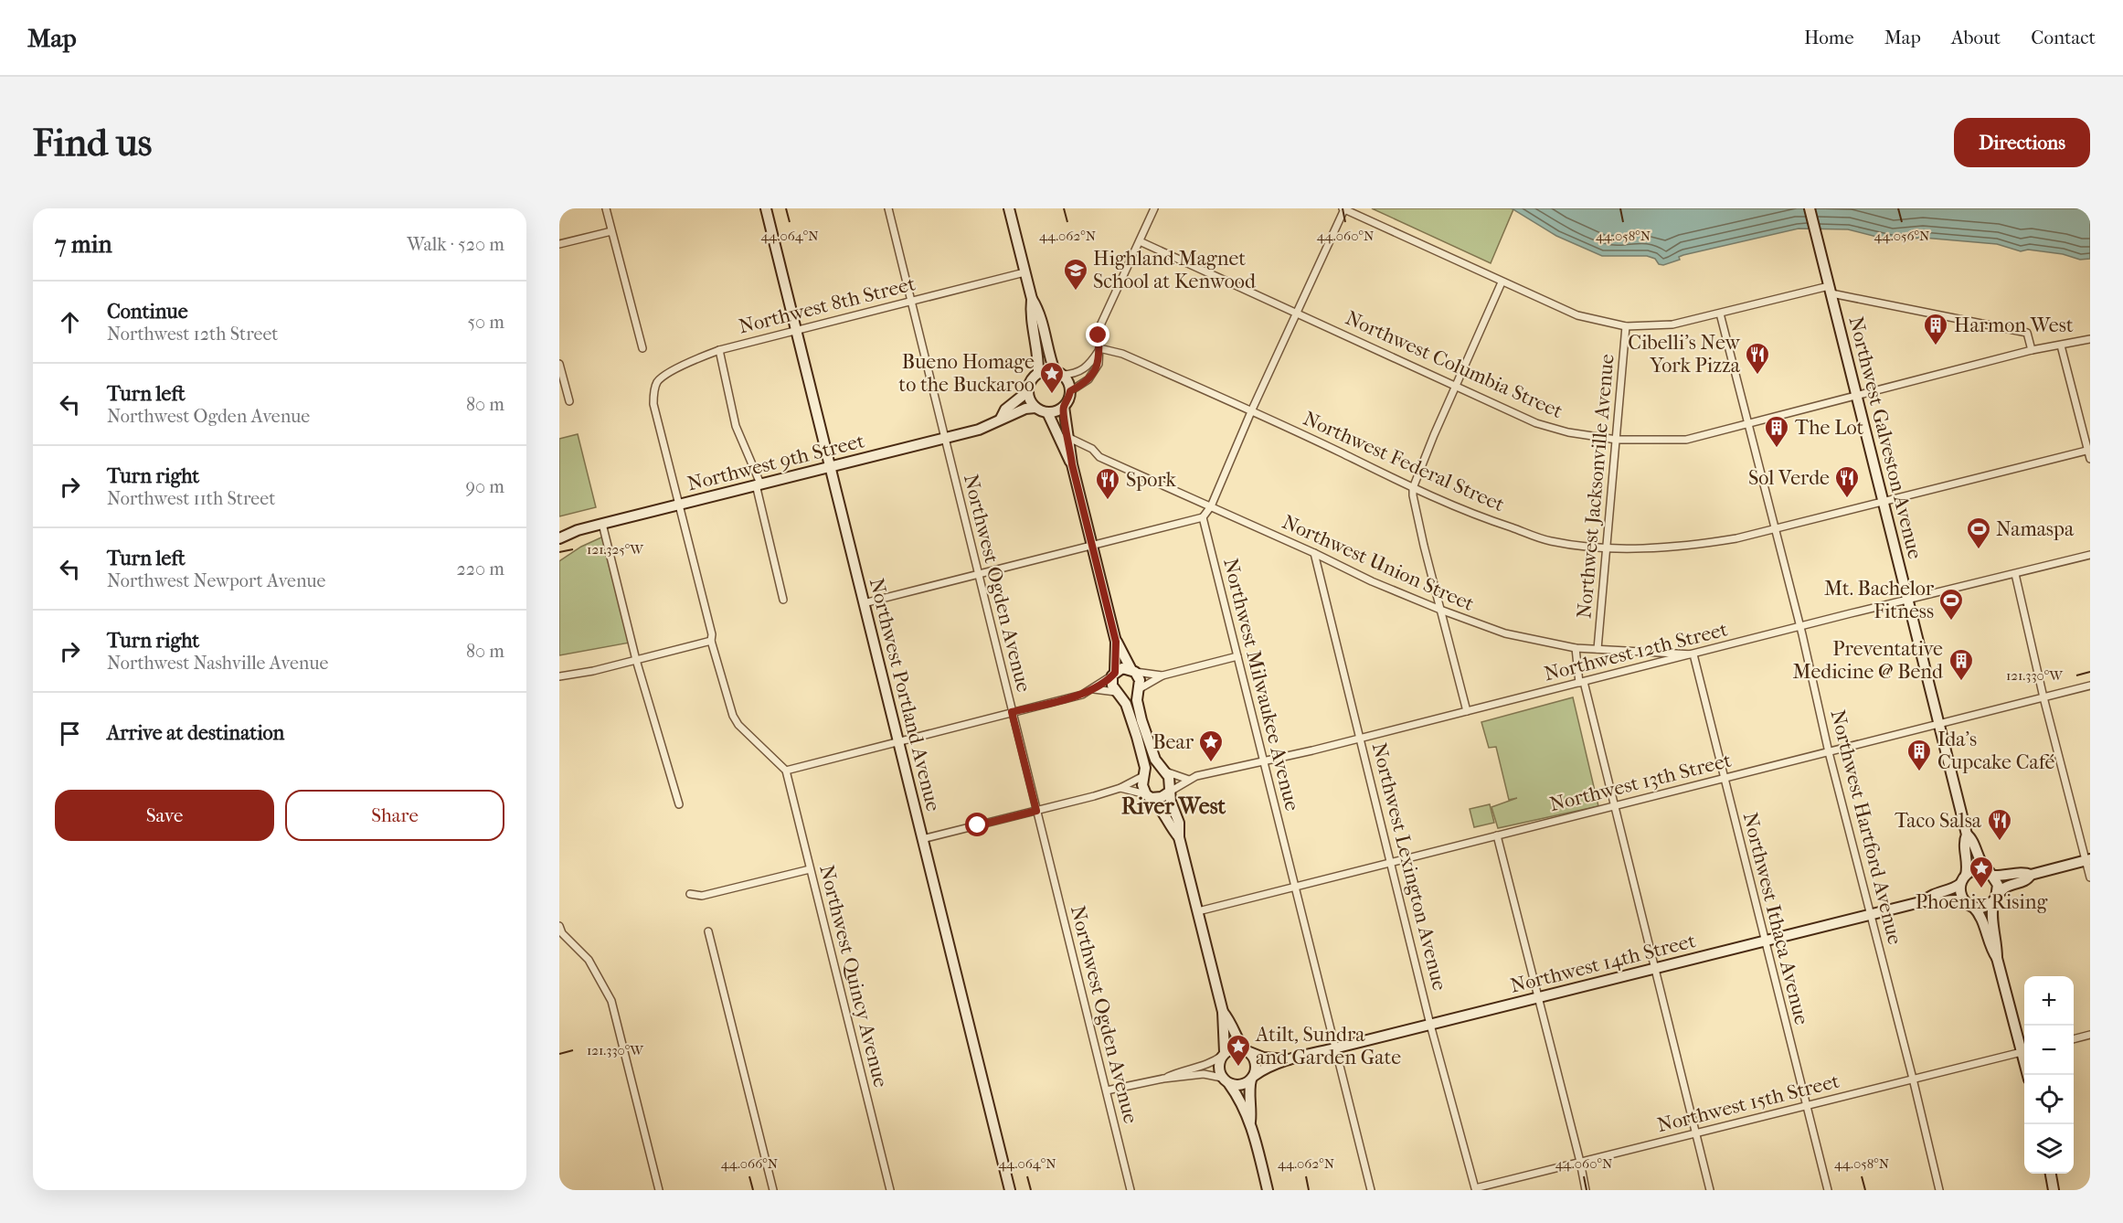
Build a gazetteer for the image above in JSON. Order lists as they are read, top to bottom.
{
  "streets": {
    "street": [
      "Northwest 8th Street",
      "Northwest Columbia Street",
      "Northwest Galveston Avenue",
      "Northwest Federal Street",
      "Northwest 9th Street",
      "Northwest Jacksonville Avenue",
      "Northwest Union Street",
      "Northwest Ogden Avenue",
      "Northwest 12th Street",
      "Northwest Milwaukee Avenue",
      "Northwest Portland Avenue",
      "Northwest 13th Street",
      "Northwest Hartford Avenue",
      "Northwest Lexington Avenue",
      "Northwest Ithaca Avenue",
      "Northwest 14th Street",
      "Northwest Quincy Avenue",
      "Northwest 15th Street"
    ]
  },
  "crossings": [
    ["Northwest 8th Street", "Northwest 9th Street"],
    ["Northwest 8th Street", "Northwest Ogden Avenue"],
    ["Northwest 8th Street", "Northwest Portland Avenue"],
    ["Northwest Columbia Street", "Northwest Galveston Avenue"],
    ["Northwest Columbia Street", "Northwest Jacksonville Avenue"],
    ["Northwest Columbia Street", "Northwest Hartford Avenue"],
    ["Northwest Galveston Avenue", "Northwest Federal Street"],
    ["Northwest Galveston Avenue", "Northwest 12th Street"],
    ["Northwest Galveston Avenue", "Northwest 13th Street"],
    ["Northwest Galveston Avenue", "Northwest 14th Street"],
    ["Northwest Federal Street", "Northwest Jacksonville Avenue"],
    ["Northwest Federal Street", "Northwest Hartford Avenue"],
    ["Northwest 9th Street", "Northwest Ogden Avenue"],
    ["Northwest 9th Street", "Northwest Portland Avenue"],
    ["Northwest Jacksonville Avenue", "Northwest Union Street"],
    ["Northwest Jacksonville Avenue", "Northwest 12th Street"],
    ["Northwest Jacksonville Avenue", "Northwest 13th Street"],
    ["Northwest Jacksonville Avenue", "Northwest 14th Street"],
    ["Northwest Jacksonville Avenue", "Northwest 15th Street"],
    ["Northwest Union Street", "Northwest 12th Street"],
    ["Northwest Union Street", "Northwest Lexington Avenue"],
    ["Northwest Union Street", "Northwest Ithaca Avenue"],
    ["Northwest 12th Street", "Northwest Milwaukee Avenue"],
    ["Northwest 12th Street", "Northwest Hartford Avenue"],
    ["Northwest 12th Street", "Northwest Lexington Avenue"],
    ["Northwest 12th Street", "Northwest Ithaca Avenue"],
    ["Northwest Milwaukee Avenue", "Northwest 13th Street"],
    ["Northwest Milwaukee Avenue", "Northwest 14th Street"],
    ["Northwest 13th Street", "Northwest Hartford Avenue"],
    ["Northwest 13th Street", "Northwest Lexington Avenue"],
    ["Northwest 13th Street", "Northwest Ithaca Avenue"],
    ["Northwest Hartford Avenue", "Northwest 14th Street"],
    ["Northwest Hartford Avenue", "Northwest 15th Street"],
    ["Northwest Lexington Avenue", "Northwest 14th Street"],
    ["Northwest Lexington Avenue", "Northwest 15th Street"],
    ["Northwest Ithaca Avenue", "Northwest 14th Street"],
    ["Northwest Ithaca Avenue", "Northwest 15th Street"]
  ],
  "districts": ["River West"],
  "places": {
    "school or university": ["Highland Magnet School at Kenwood"],
    "building": [
      "Harmon West",
      "The Lot",
      "Preventative Medicine @ Bend",
      "Ida's Cupcake Café"
    ],
    "restaurant": [
      "Cibelli's New York Pizza",
      "Sol Verde",
      "Spork",
      "Taco Salsa"
    ],
    "place": [
      "Bueno Homage to the Buckaroo",
      "Bear",
      "Phoenix Rising",
      "Atilt, Sundra and Garden Gate"
    ],
    "sports": ["Namaspa", "Mt. Bachelor Fitness"]
  },
  "page": {
    "header": "Map",
    "nav": [
      "Home",
      "Map",
      "About",
      "Contact"
    ],
    "buttons": [
      "Directions",
      ["Save", "Share"]
    ],
    "title": "Find us",
    "heading": ["7 min", "Walk · 520 m"],
    "list": [
      ["Continue", "Northwest 12th Street", "50 m"],
      ["Turn left", "Northwest Ogden Avenue", "80 m"],
      ["Turn right", "Northwest 11th Street", "90 m"],
      ["Turn left", "Northwest Newport Avenue", "220 m"],
      ["Turn right", "Northwest Nashville Avenue", "80 m"],
      "Arrive at destination"
    ],
    "map_buttons": ["+", "−"]
  },
  "coordinates": [
    "44.064°N",
    "44.062°N",
    "44.060°N",
    "44.058°N",
    "44.056°N",
    "121.325°W",
    "121.330°W",
    "44.066°N"
  ]
}
